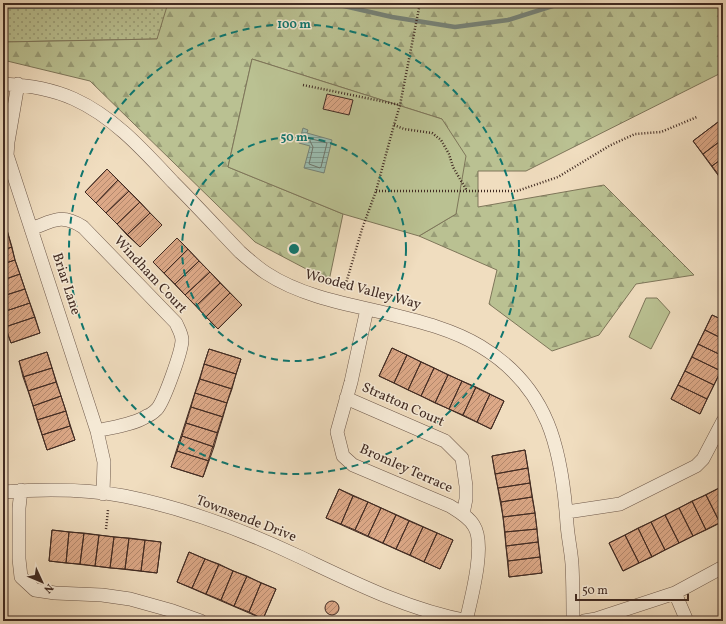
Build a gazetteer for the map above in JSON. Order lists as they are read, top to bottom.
{
  "streets": {
    "street": [
      "Windham Court",
      "Briar Lane",
      "Wooded Valley Way",
      "Stratton Court",
      "Bromley Terrace",
      "Townsende Drive"
    ]
  },
  "crossings": [
    ["Windham Court", "Briar Lane"],
    ["Briar Lane", "Wooded Valley Way"],
    ["Briar Lane", "Townsende Drive"],
    ["Wooded Valley Way", "Bromley Terrace"],
    ["Stratton Court", "Bromley Terrace"]
  ],
  "scale_bar": "50 m",
  "north": "bottom right",
  "rings": ["100 m", "50 m"]
}
